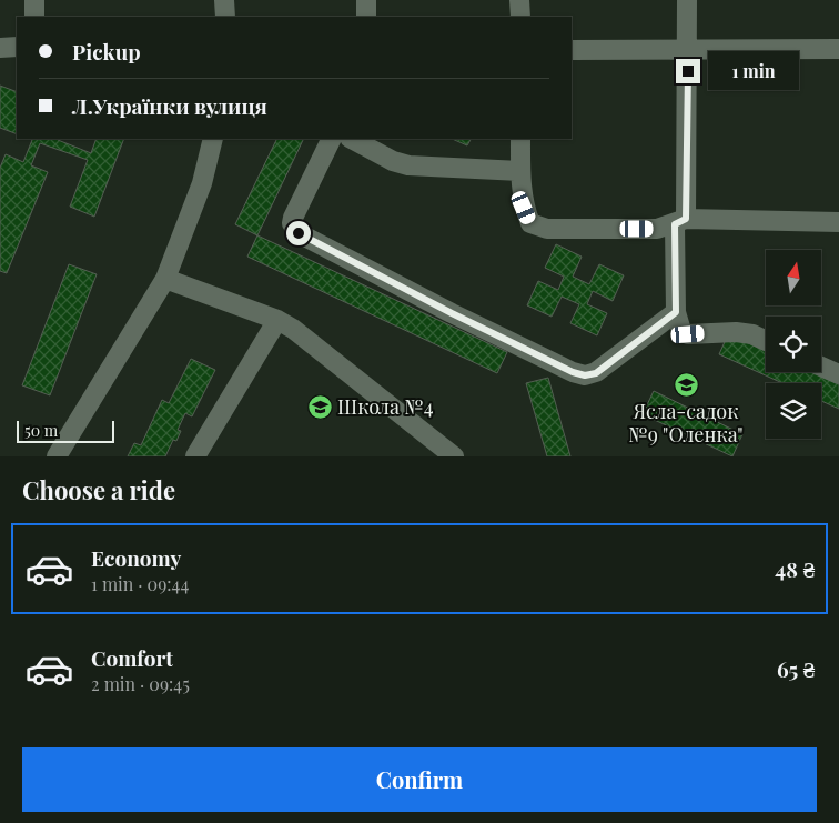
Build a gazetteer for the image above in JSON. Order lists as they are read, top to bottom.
{
  "places": {
    "school or university": ["Ясла-садок №9 \"Оленка\"", "Школа №4"]
  },
  "scale_bar": "50 m",
  "north": "top",
  "page": {
    "banner": ["Pickup", "Л.Українки вулиця"],
    "bubble": "1 min",
    "scale": "50 m",
    "heading": "Choose a ride",
    "list": [
      {
        "name": "Economy",
        "note": "1 min · 09:44",
        "value": "48 ₴"
      },
      {
        "name": "Comfort",
        "note": "2 min · 09:45",
        "value": "65 ₴"
      }
    ],
    "buttons": "Confirm"
  }
}
